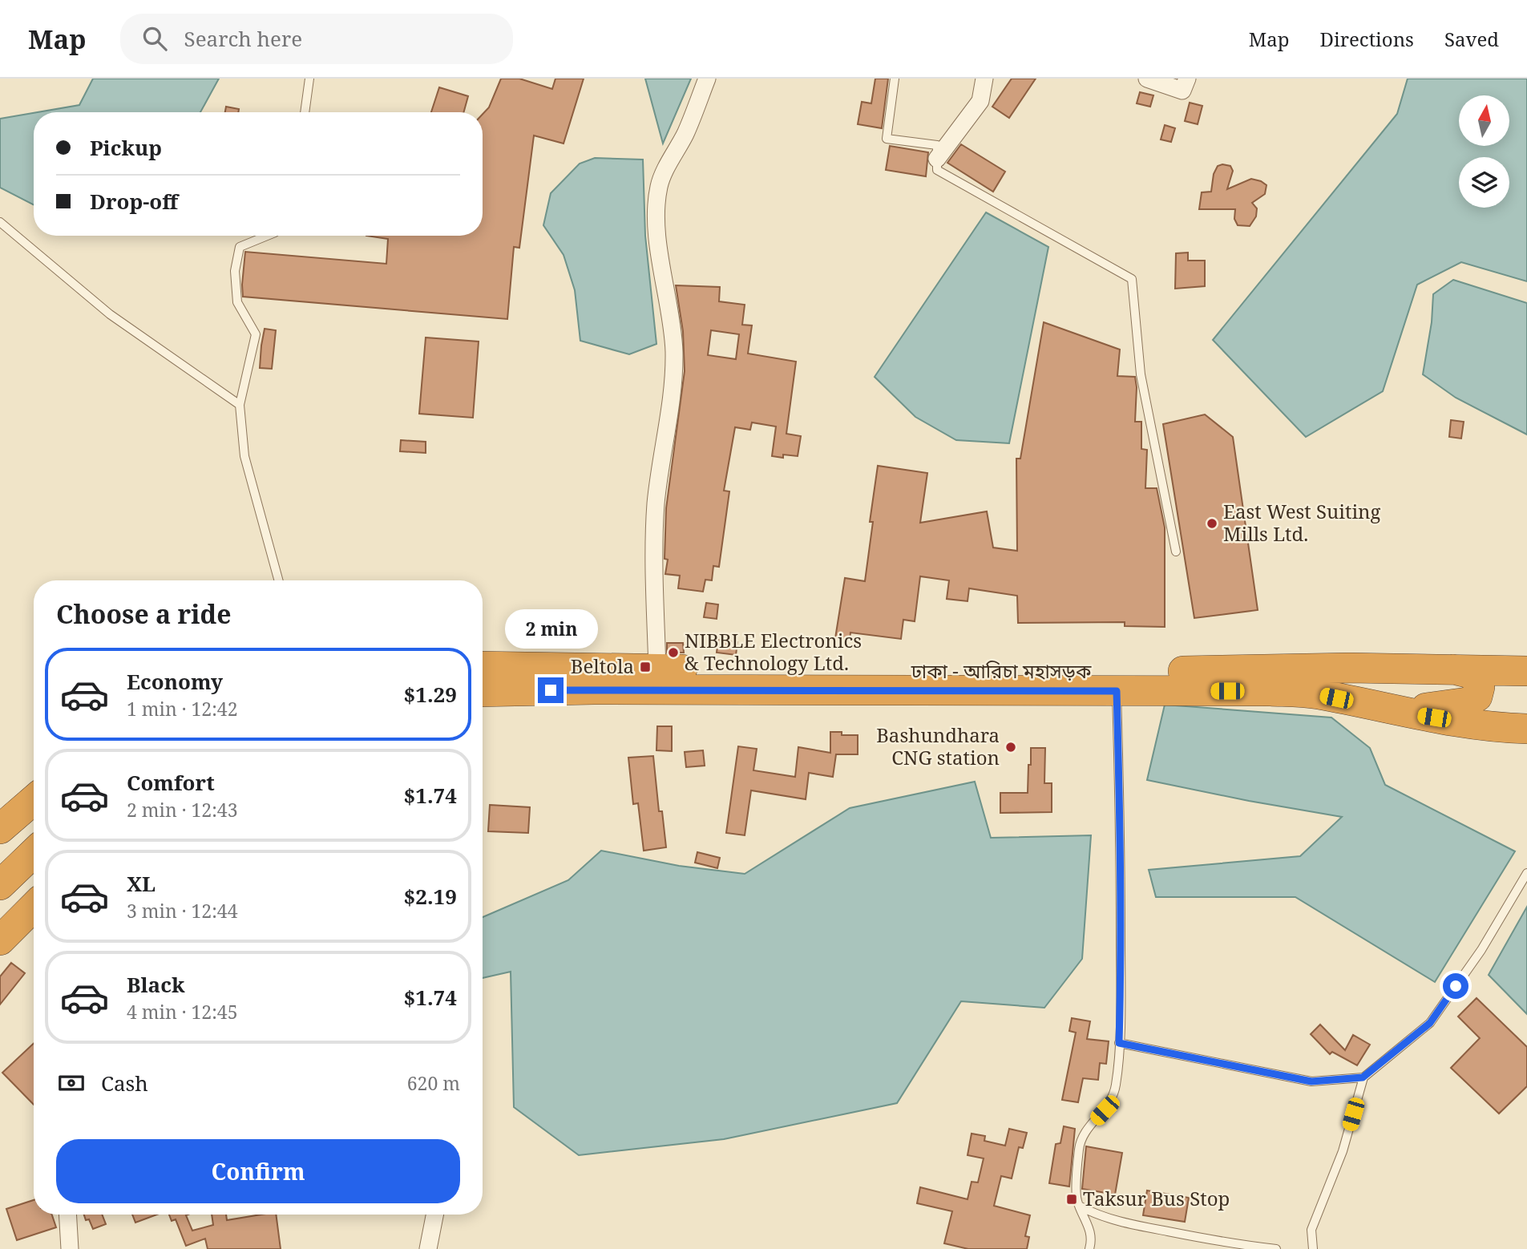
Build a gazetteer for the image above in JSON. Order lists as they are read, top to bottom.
{
  "streets": {
    "highway": ["ঢাকা - আরিচা মহাসড়ক"]
  },
  "places": {
    "other": ["East West Suiting Mills Ltd.", "NIBBLE Electronics & Technology Ltd.", "Bashundhara CNG station"],
    "transit": ["Beltola", "Taksur Bus Stop"]
  },
  "north": "top",
  "page": {
    "header": "Map",
    "search": "Search here",
    "nav": ["Map", "Directions", "Saved"],
    "banner": ["Pickup", "Drop-off"],
    "heading": "Choose a ride",
    "bubble": "2 min",
    "list": [
      {
        "name": "Economy",
        "note": "1 min · 12:42",
        "value": "$1.29"
      },
      {
        "name": "Comfort",
        "note": "2 min · 12:43",
        "value": "$1.74"
      },
      {
        "name": "XL",
        "note": "3 min · 12:44",
        "value": "$2.19"
      },
      {
        "name": "Black",
        "note": "4 min · 12:45",
        "value": "$1.74"
      }
    ],
    "pay": ["Cash", "620 m"],
    "buttons": "Confirm"
  }
}
